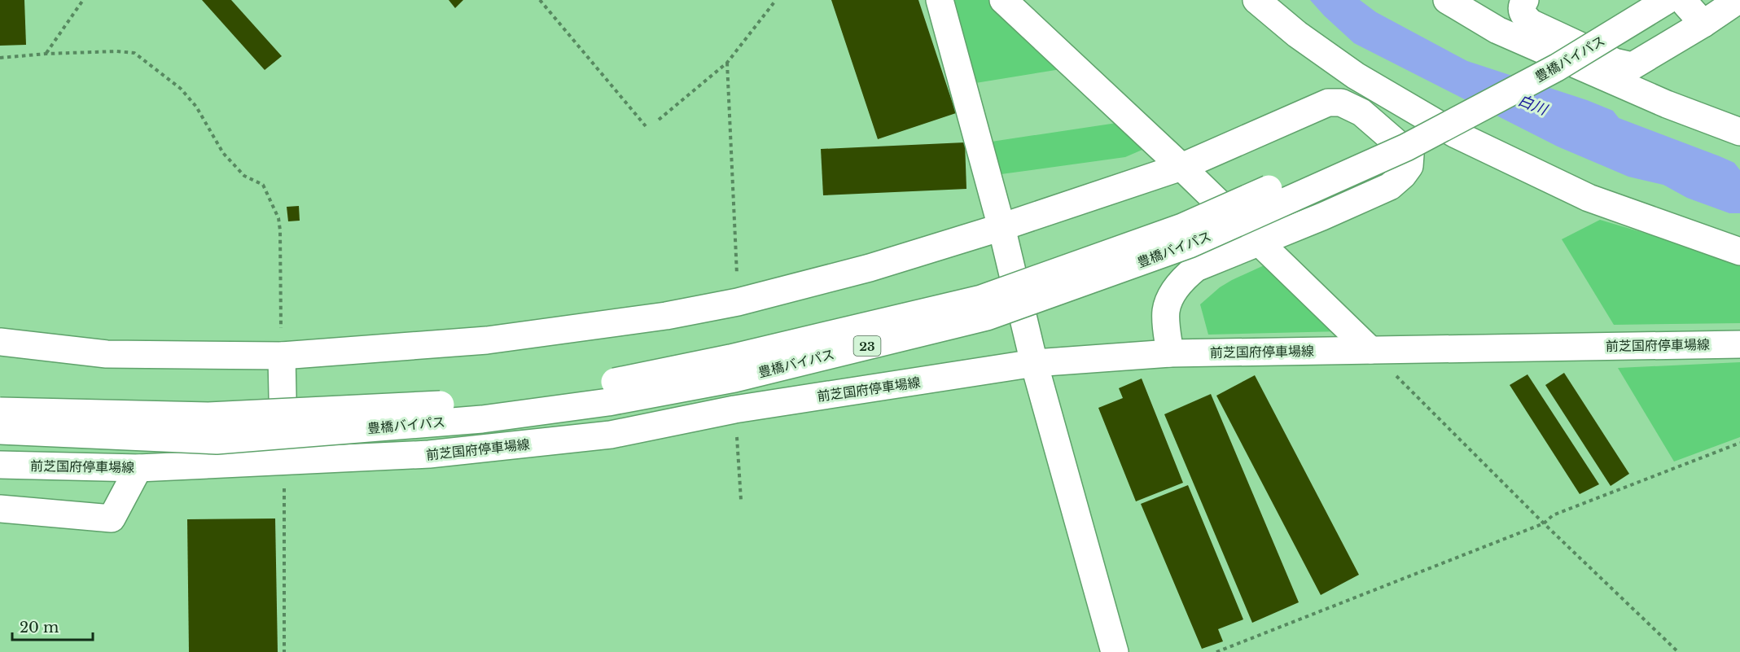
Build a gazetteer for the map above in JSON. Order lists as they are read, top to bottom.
{
  "streets": {
    "main road": ["豊橋バイパス", "前芝国府停車場線", "23"]
  },
  "water": ["白川"],
  "scale_bar": "20 m"
}
